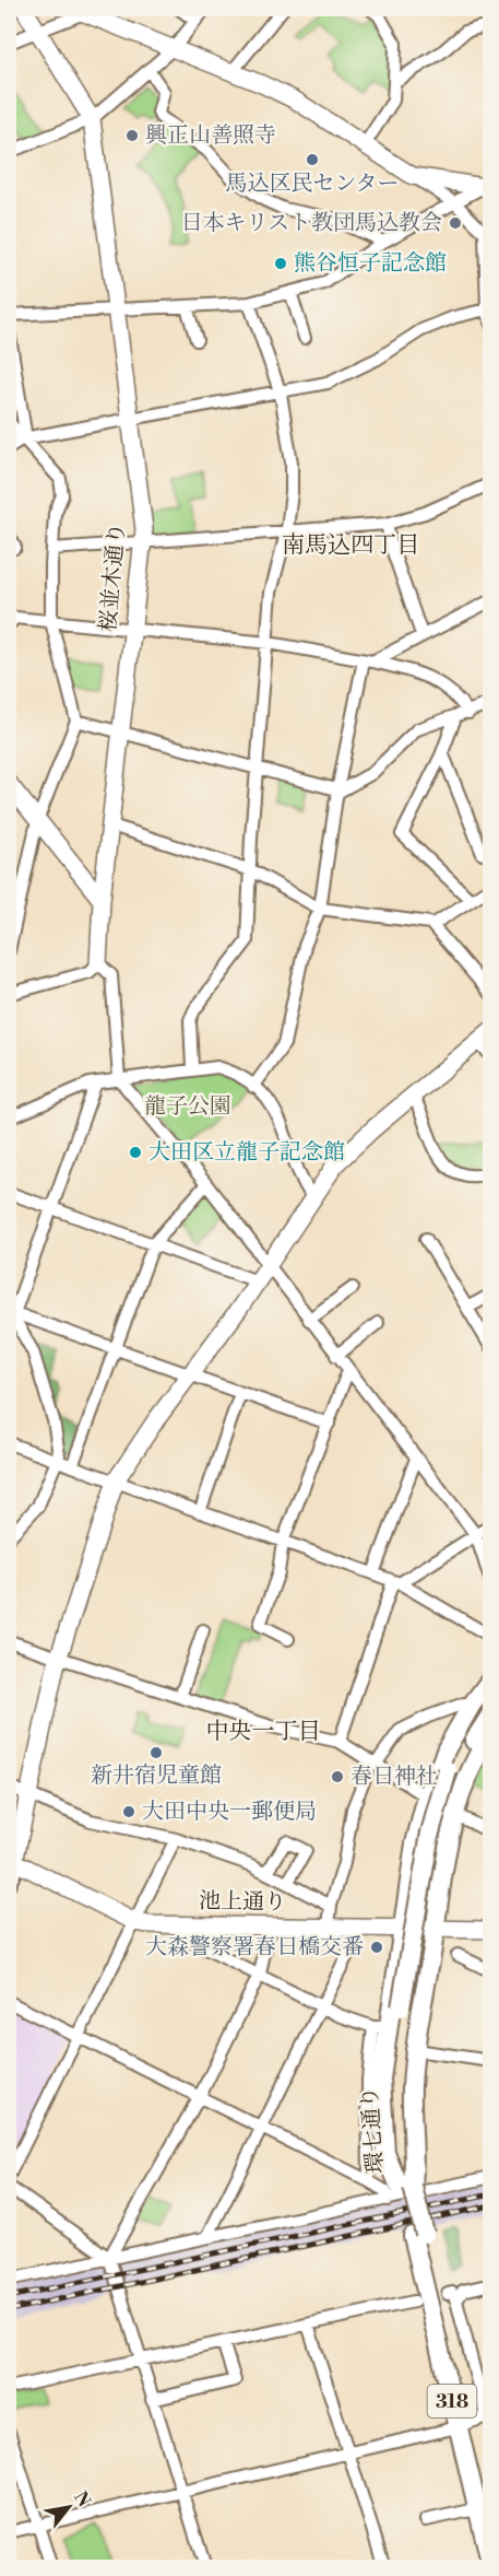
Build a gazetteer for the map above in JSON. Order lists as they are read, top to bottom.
{
  "streets": {
    "main road": ["環七通り", "318"],
    "street": ["桜並木通り", "池上通り"]
  },
  "districts": ["南馬込四丁目", "中央一丁目"],
  "parks": ["龍子公園"],
  "places": [
    "興正山善照寺",
    "馬込区民センター",
    "日本キリスト教団馬込教会",
    "熊谷恒子記念館",
    "大田区立龍子記念館",
    "新井宿児童館",
    "春日神社",
    "大田中央一郵便局",
    "大森警察署春日橋交番"
  ],
  "north": "top right"
}
